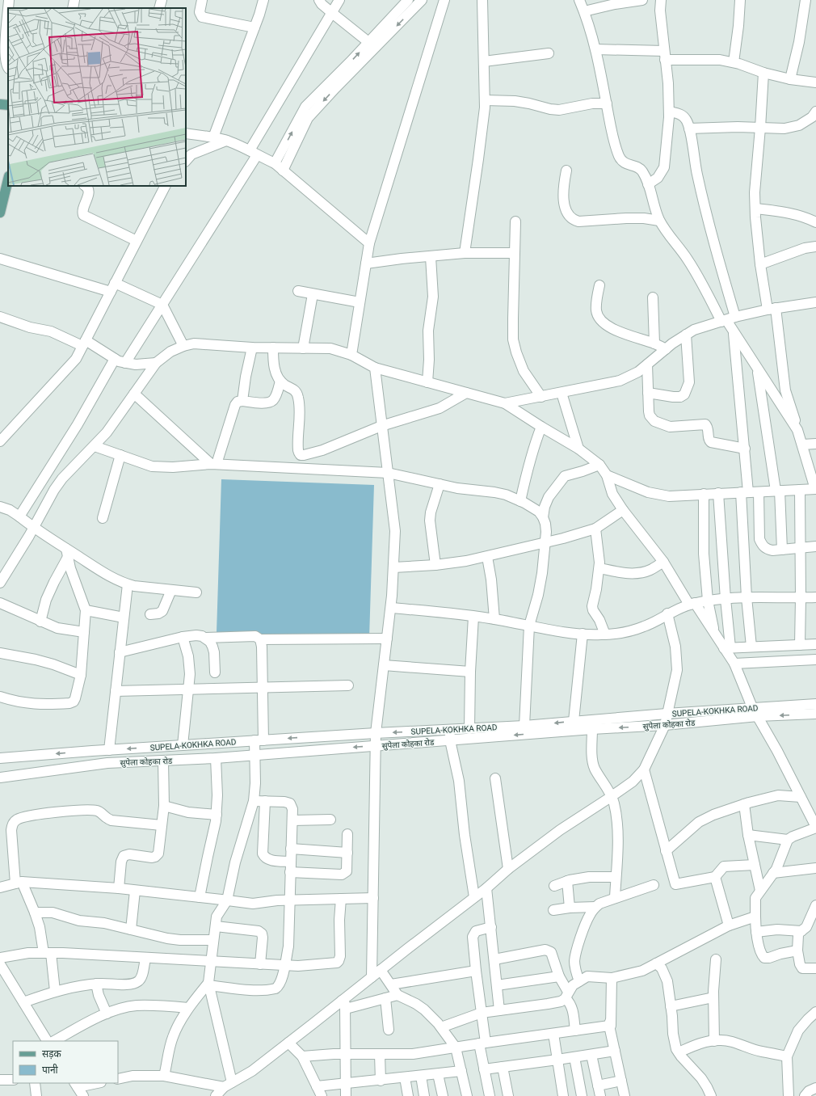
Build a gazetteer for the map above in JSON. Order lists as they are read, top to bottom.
{
  "streets": {
    "street": ["SUPELA-KOKHKA ROAD", "सुपेला कोहका रोड"]
  },
  "legend": ["सड़क", "पानी"]
}
